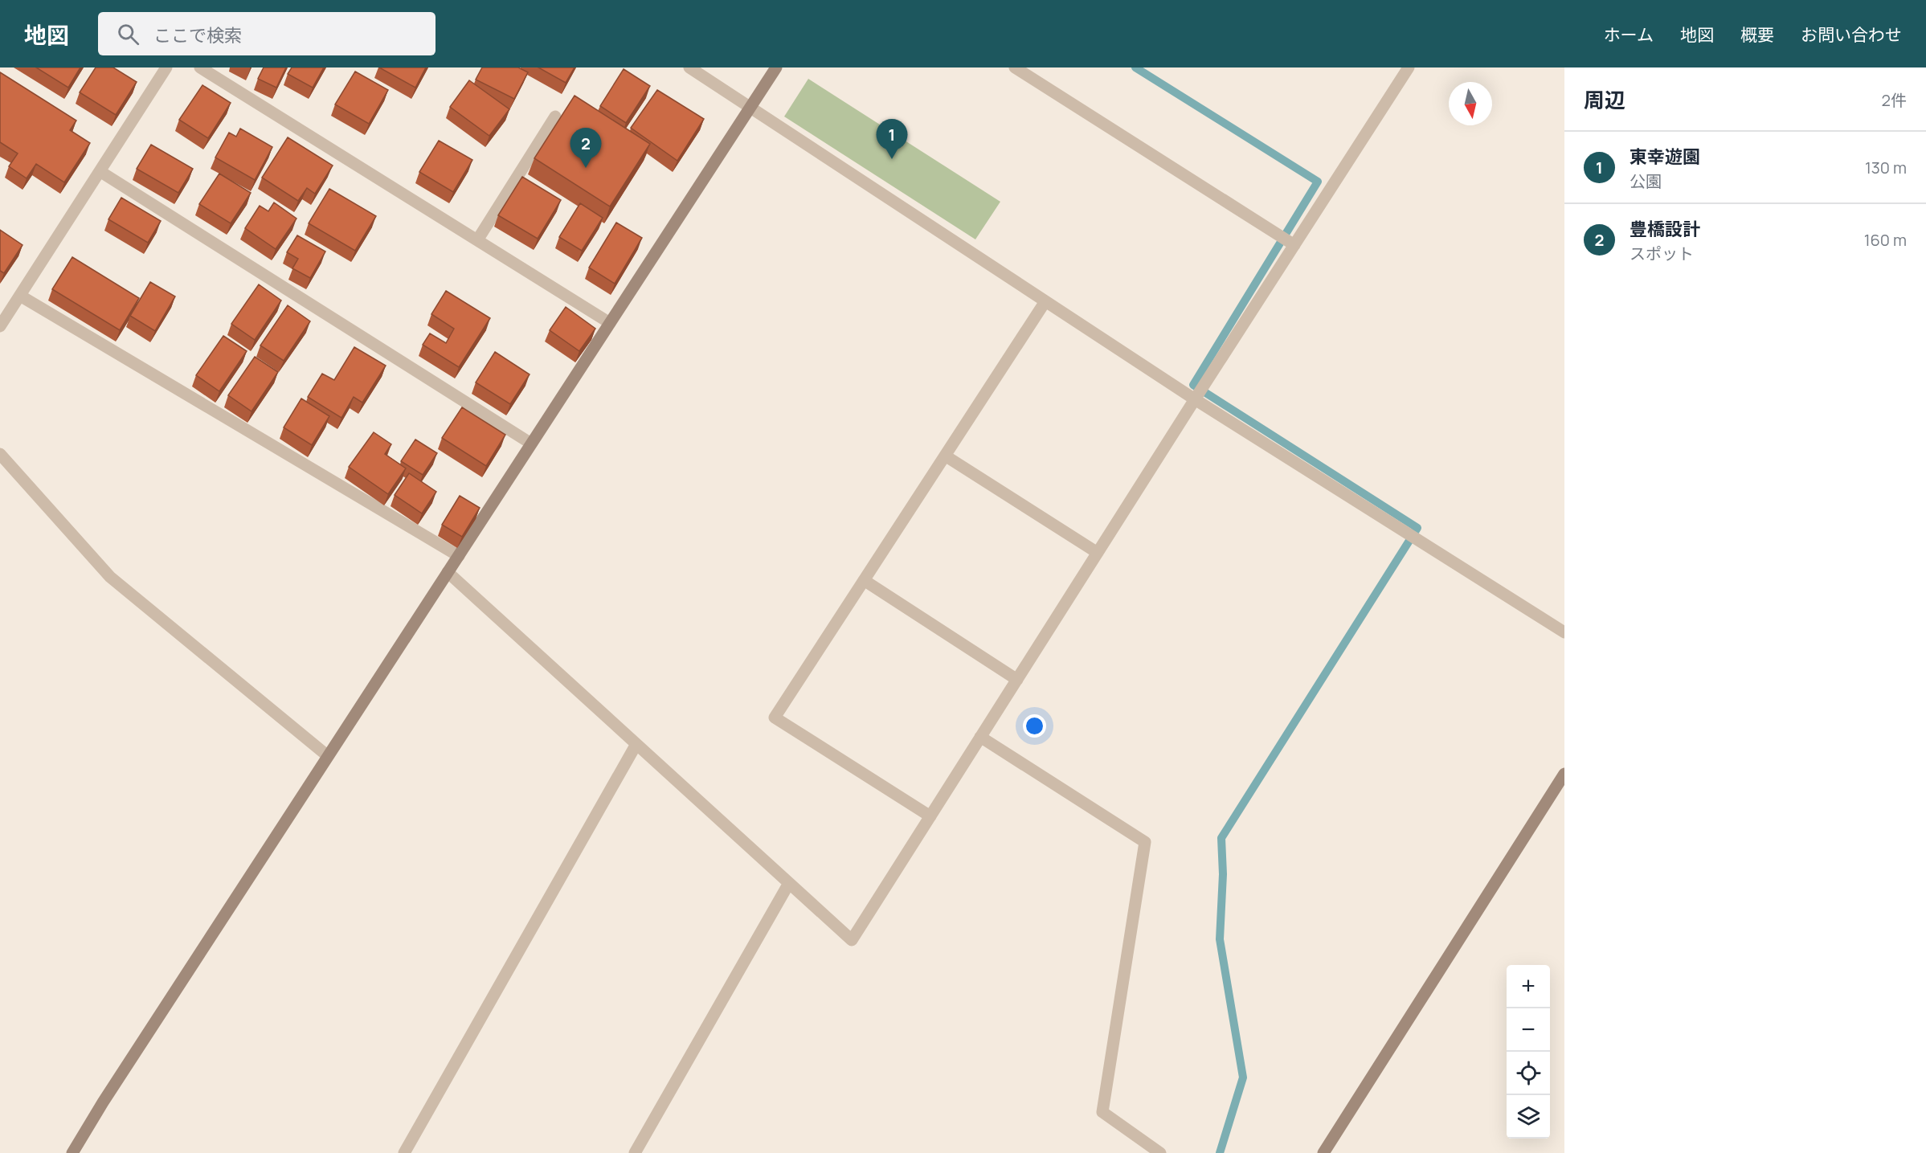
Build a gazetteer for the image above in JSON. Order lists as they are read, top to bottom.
{
  "north": "bottom",
  "page": {
    "header": "地図",
    "search": "ここで検索",
    "nav": [
      "ホーム",
      "地図",
      "概要",
      "お問い合わせ"
    ],
    "heading": ["周辺", "2件"],
    "pins": ["1", "2"],
    "list": [
      {
        "mark": "1",
        "name": "東幸遊園",
        "note": "公園",
        "value": "130 m"
      },
      {
        "mark": "2",
        "name": "豊橋設計",
        "note": "スポット",
        "value": "160 m"
      }
    ],
    "map_buttons": ["+", "−"]
  }
}
